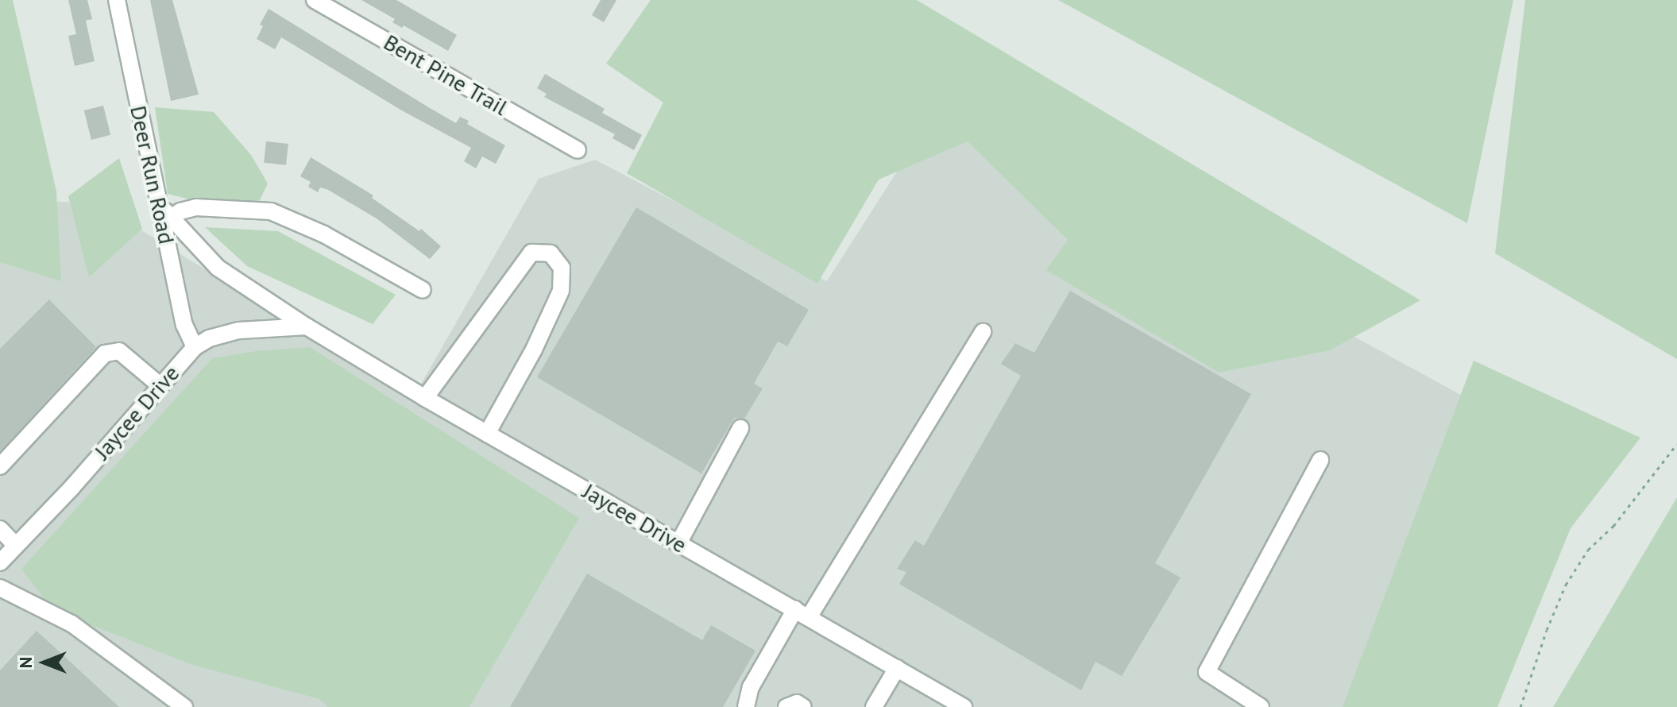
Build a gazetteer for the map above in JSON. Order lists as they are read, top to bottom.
{
  "streets": {
    "street": ["Bent Pine Trail", "Deer Run Road", "Jaycee Drive"]
  },
  "crossings": [
    ["Deer Run Road", "Jaycee Drive"]
  ],
  "north": "left"
}
